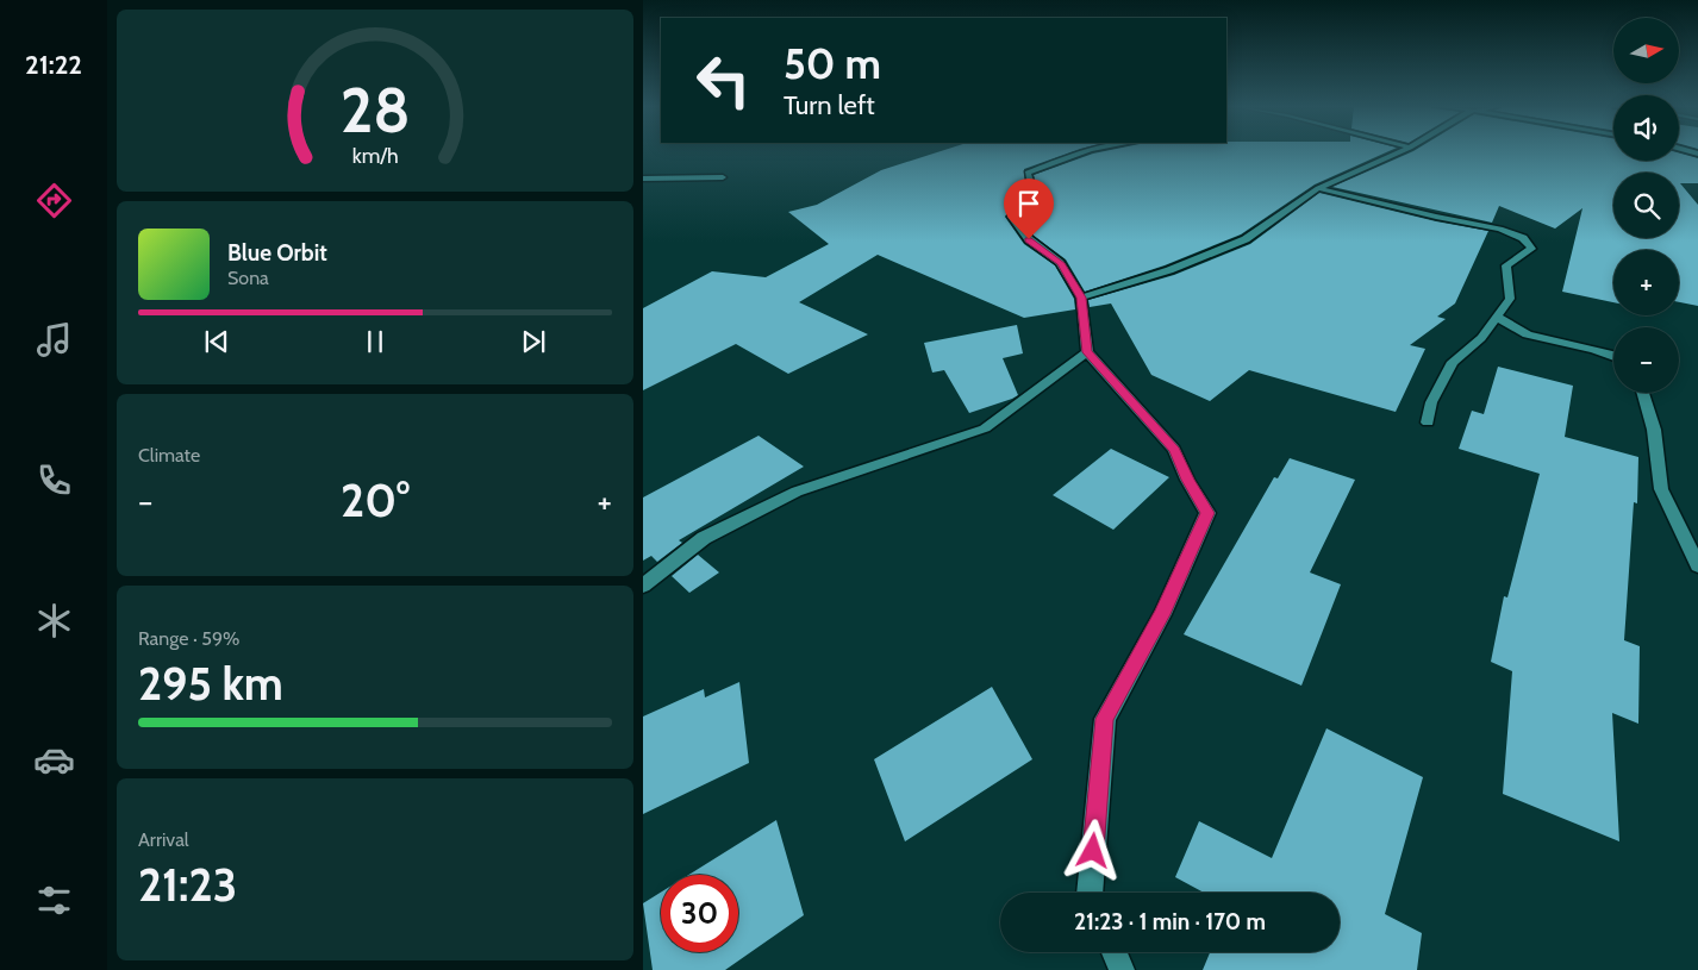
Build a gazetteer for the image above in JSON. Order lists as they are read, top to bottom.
{
  "north": "right",
  "page": {
    "tabs": "21:22",
    "map_buttons": ["+", "−"],
    "turn": ["50 m", "Turn left"],
    "song": ["Blue Orbit", "Sona"],
    "tile": [
      "Climate",
      ["Range · 59%", "295 km"],
      ["Arrival", "21:23"]
    ],
    "heat": ["−", "20°", "+"],
    "limit": "30",
    "trip": "21:23 · 1 min · 170 m",
    "gauge": ["28", "km/h"]
  }
}
